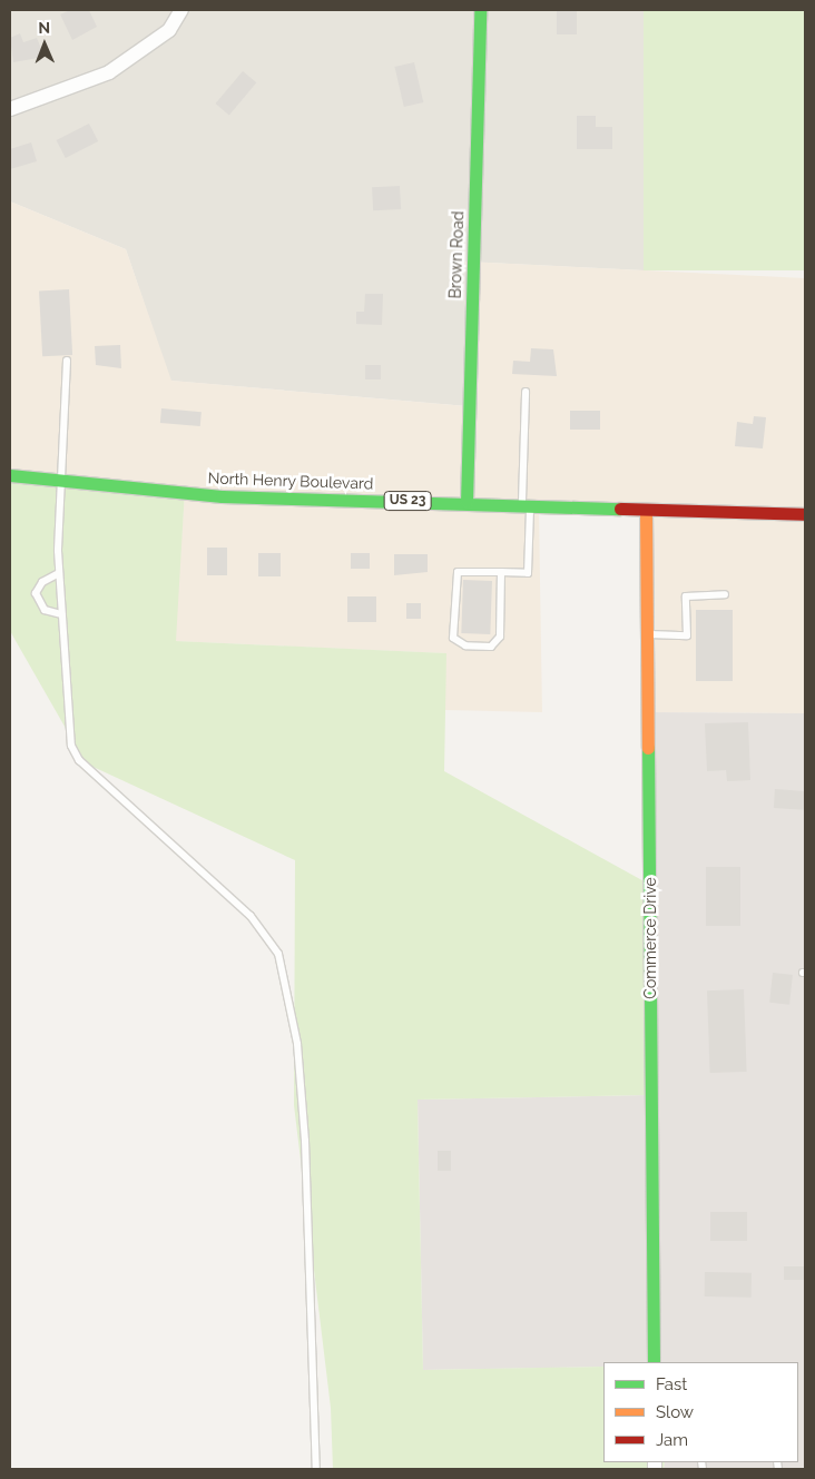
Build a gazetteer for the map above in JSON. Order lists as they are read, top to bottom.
{
  "streets": {
    "main road": [
      "Brown Road",
      "North Henry Boulevard",
      "US 23",
      "Commerce Drive"
    ]
  },
  "crossings": [
    ["Brown Road", "North Henry Boulevard"],
    ["North Henry Boulevard", "Commerce Drive"]
  ],
  "legend": ["Fast", "Slow", "Jam"],
  "north": "top"
}
